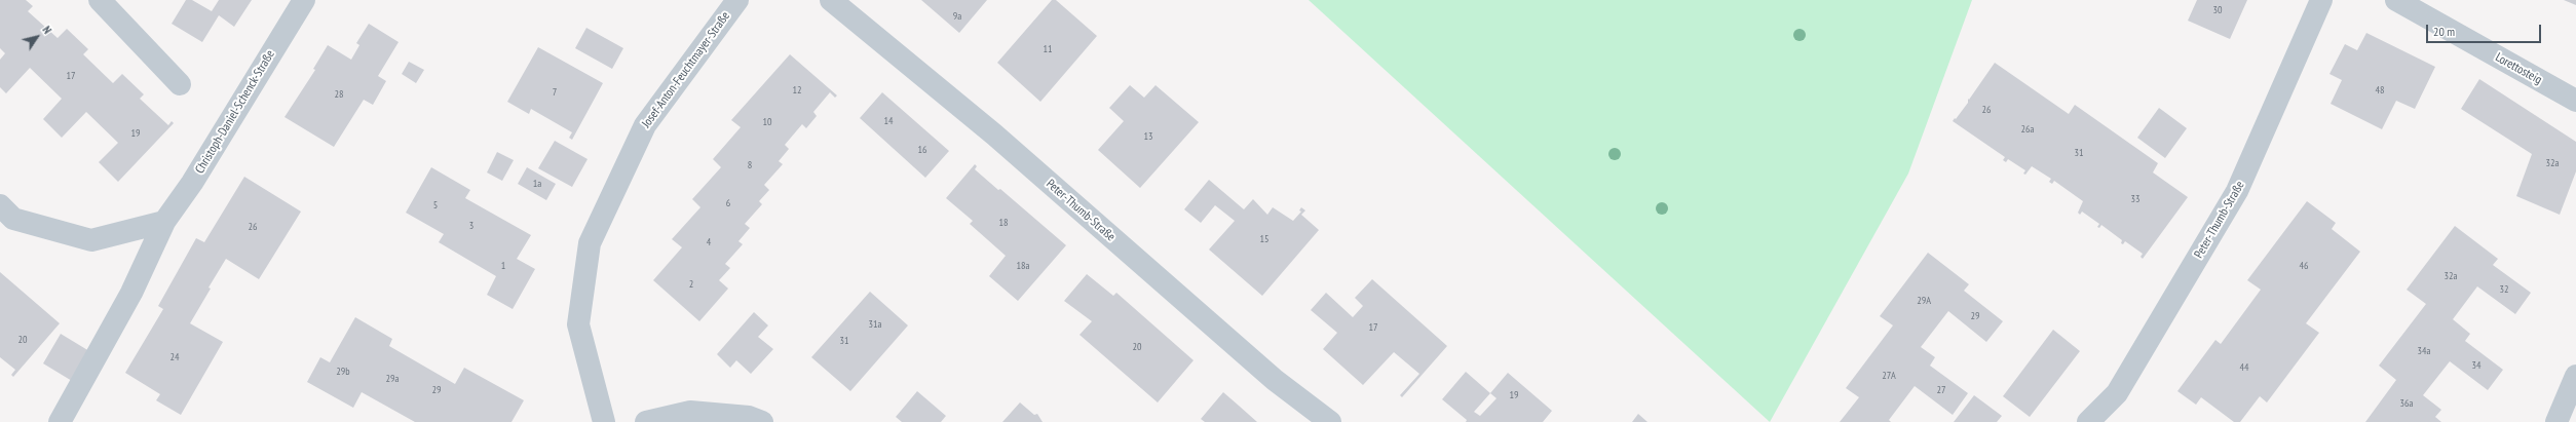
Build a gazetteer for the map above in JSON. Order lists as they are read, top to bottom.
{
  "streets": {
    "street": [
      "Lorettosteig",
      "Josef-Anton-Feuchtmayer-Straße",
      "Christoph-Daniel-Schenck-Straße",
      "Peter-Thumb-Straße"
    ]
  },
  "house_numbers": [
    "30",
    "9a",
    "11",
    "17",
    "12",
    "48",
    "7",
    "28",
    "26",
    "14",
    "10",
    "26a",
    "19",
    "13",
    "16",
    "31",
    "32a",
    "8",
    "1a",
    "33",
    "6",
    "5",
    "18",
    "3",
    "26",
    "15",
    "4",
    "1",
    "18a",
    "46",
    "32a",
    "2",
    "32",
    "29A",
    "29",
    "31a",
    "17",
    "20",
    "31",
    "20",
    "34a",
    "24",
    "34",
    "44",
    "29b",
    "27A",
    "29a",
    "29",
    "27",
    "19",
    "36a"
  ],
  "scale_bar": "20 m",
  "north": "top right"
}
